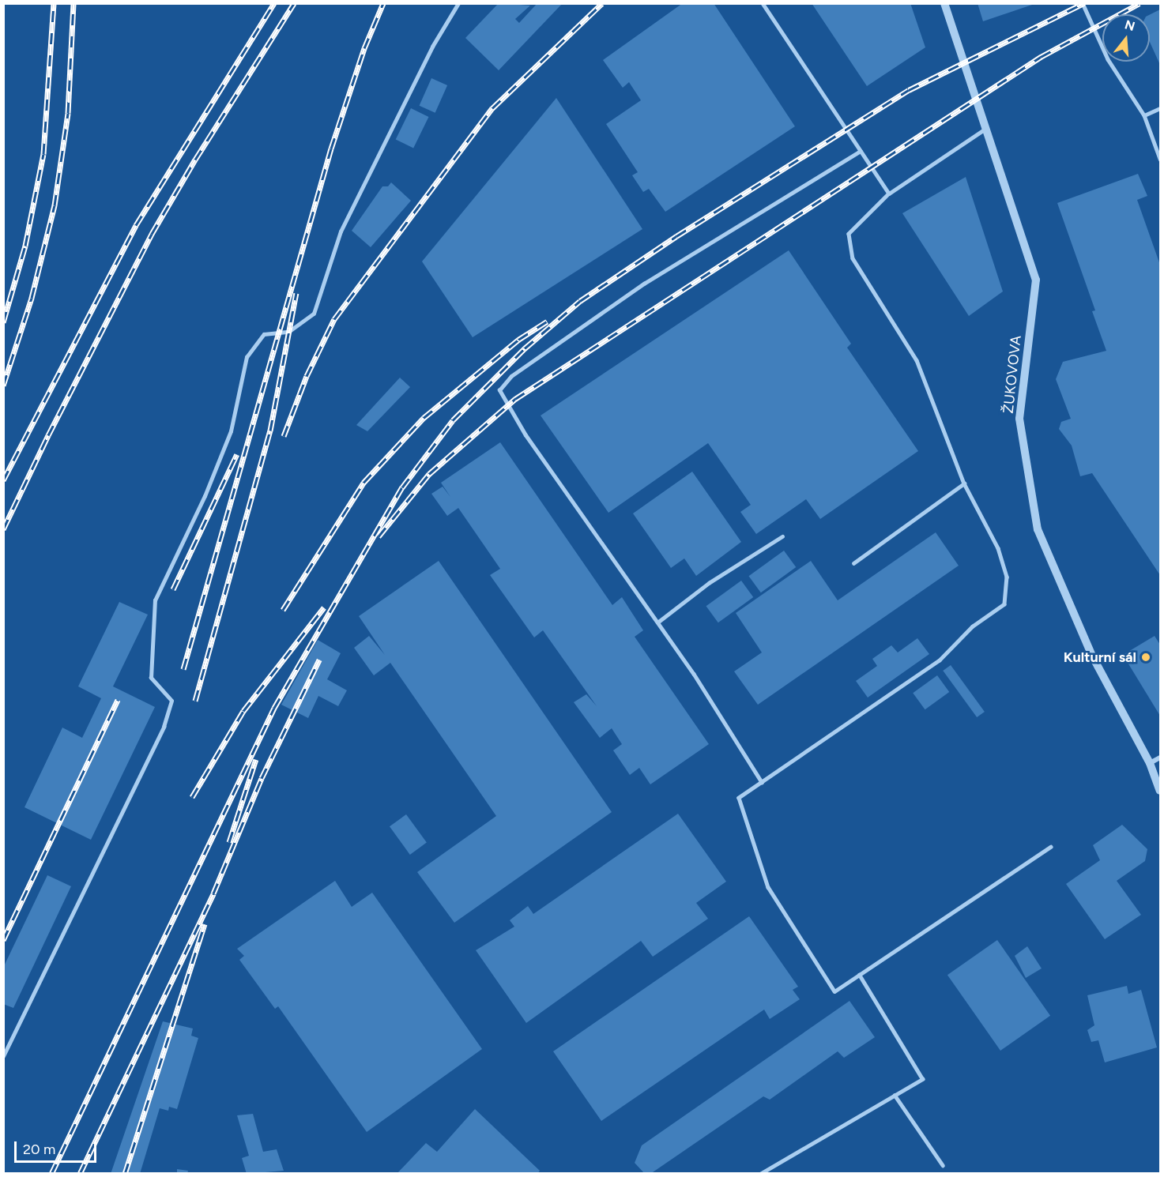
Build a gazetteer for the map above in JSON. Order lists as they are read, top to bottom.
{
  "streets": {
    "street": ["ŽUKOVOVA"]
  },
  "places": ["Kulturní sál"],
  "scale_bar": "20 m",
  "north": "top"
}
